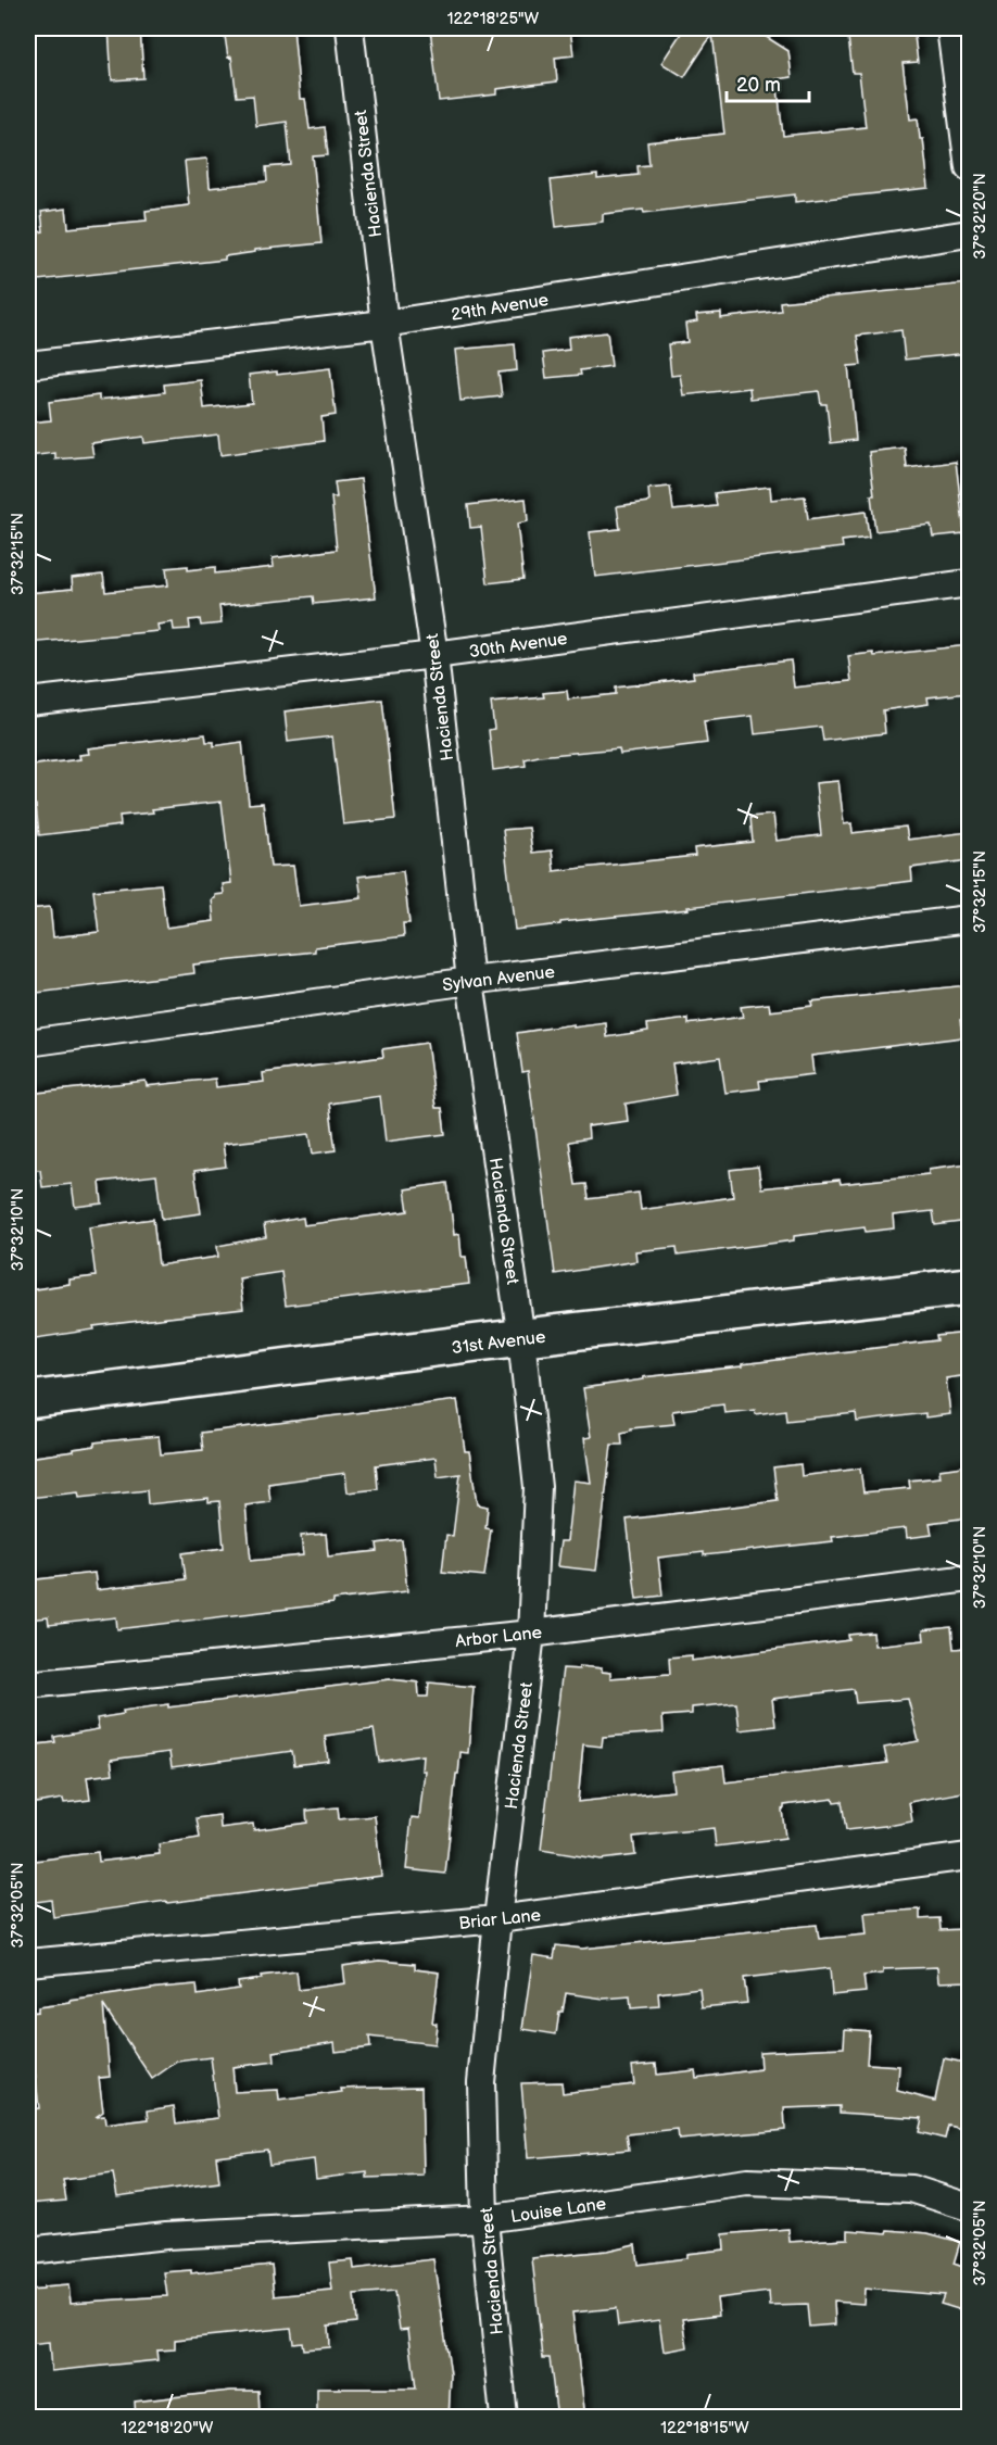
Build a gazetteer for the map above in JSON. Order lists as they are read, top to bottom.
{
  "streets": {
    "street": [
      "Hacienda Street",
      "29th Avenue",
      "30th Avenue",
      "Sylvan Avenue",
      "31st Avenue",
      "Arbor Lane",
      "Briar Lane",
      "Louise Lane"
    ]
  },
  "crossings": [
    ["Hacienda Street", "29th Avenue"],
    ["Hacienda Street", "30th Avenue"],
    ["Hacienda Street", "Sylvan Avenue"],
    ["Hacienda Street", "31st Avenue"],
    ["Hacienda Street", "Arbor Lane"],
    ["Hacienda Street", "Briar Lane"],
    ["Hacienda Street", "Louise Lane"]
  ],
  "scale_bar": "20 m",
  "coordinates": [
    "122°18'25\"W",
    "37°32'20\"N",
    "37°32'15\"N",
    "37°32'10\"N",
    "37°32'05\"N",
    "122°18'20\"W",
    "122°18'15\"W"
  ]
}
